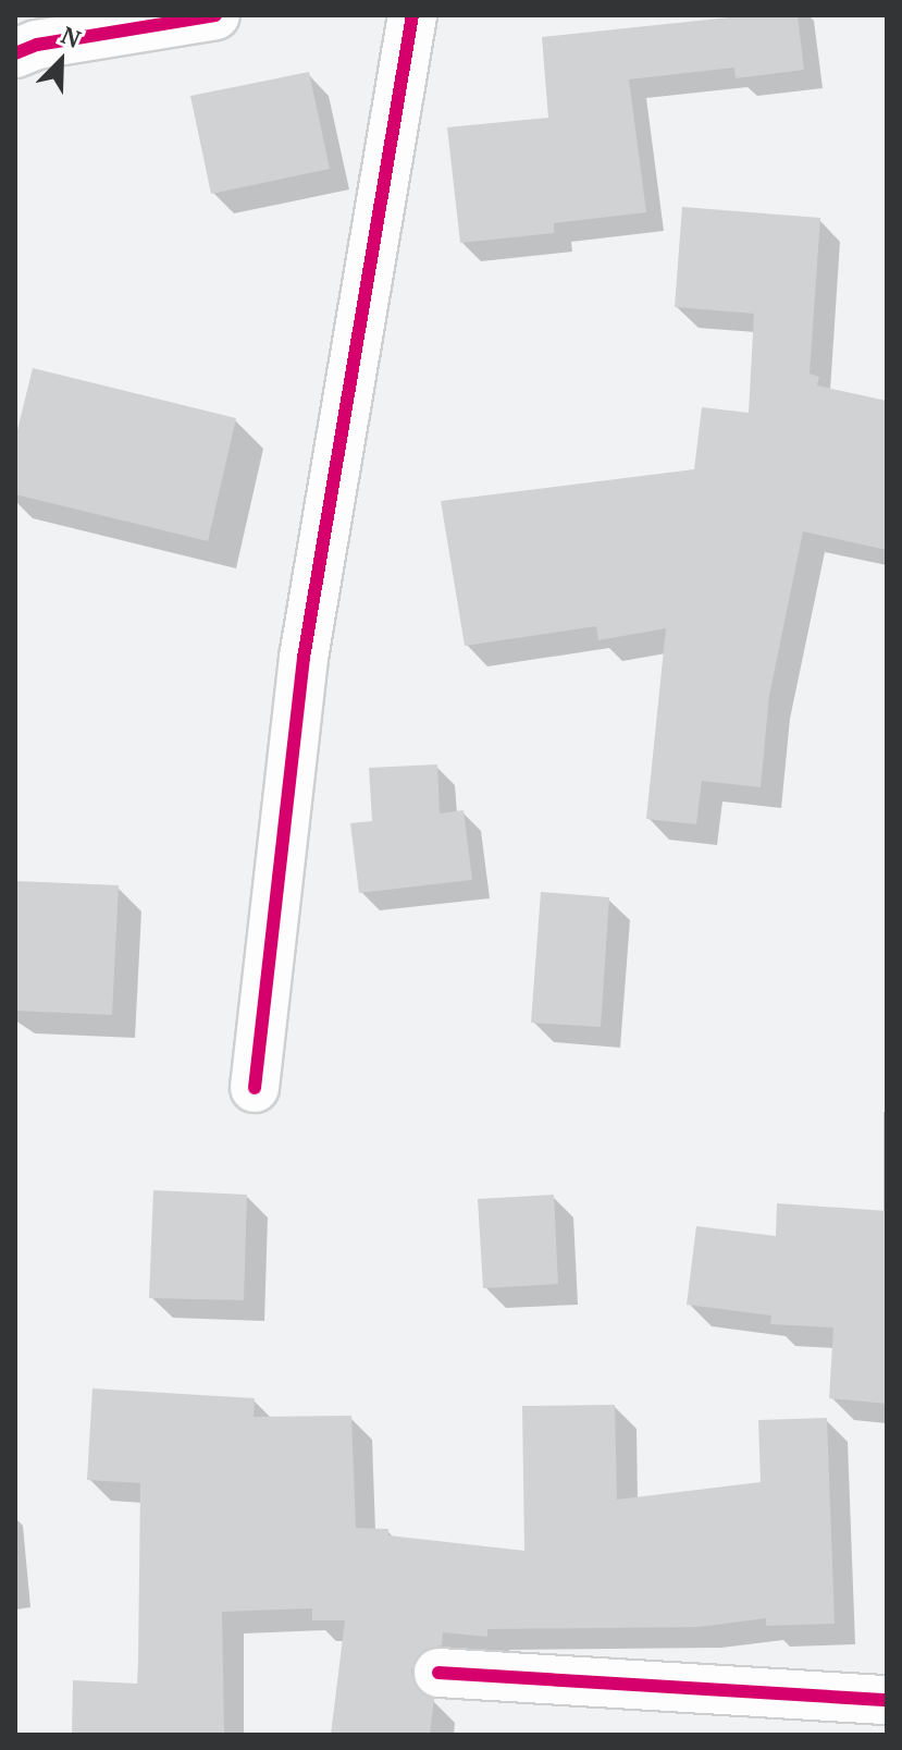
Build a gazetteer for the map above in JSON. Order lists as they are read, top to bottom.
{
  "north": "top right"
}
